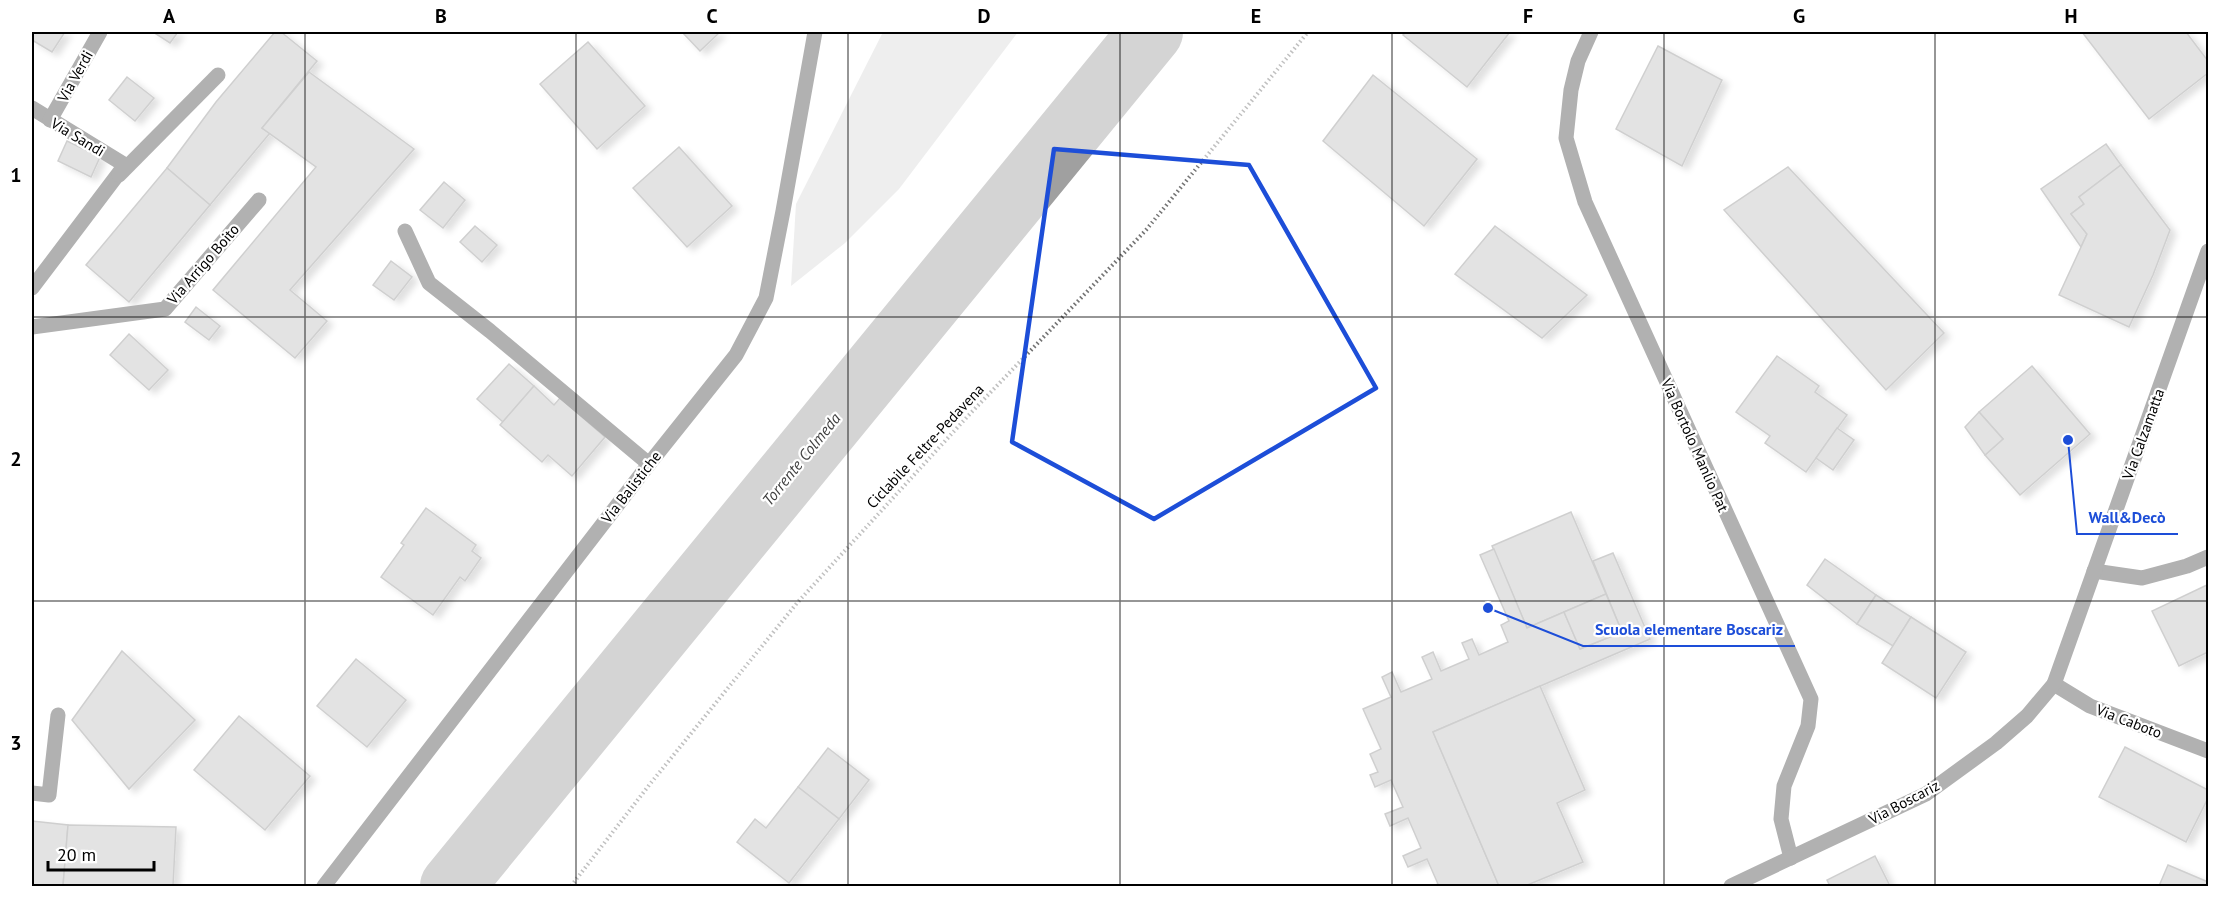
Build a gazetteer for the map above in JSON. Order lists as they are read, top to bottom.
{
  "streets": {
    "street": [
      "Via Verdi",
      "Via Sandi",
      "Via Arrigo Boito",
      "Via Calzamatta",
      "Via Bortolo Manlio Pat",
      "Via Balistiche",
      "Via Caboto",
      "Via Boscariz"
    ],
    "path": ["Ciclabile Feltre-Pedavena"]
  },
  "crossings": [
    ["Via Verdi", "Via Sandi"],
    ["Via Calzamatta", "Via Caboto"],
    ["Via Calzamatta", "Via Boscariz"],
    ["Via Bortolo Manlio Pat", "Via Boscariz"],
    ["Via Caboto", "Via Boscariz"]
  ],
  "water": ["Torrente Colmeda"],
  "places": ["Wall&Decò", "Scuola elementare Boscariz"],
  "scale_bar": "20 m",
  "grid": {
    "columns": [
      "A",
      "B",
      "C",
      "D",
      "E",
      "F",
      "G",
      "H"
    ],
    "rows": ["1", "2", "3"]
  }
}
